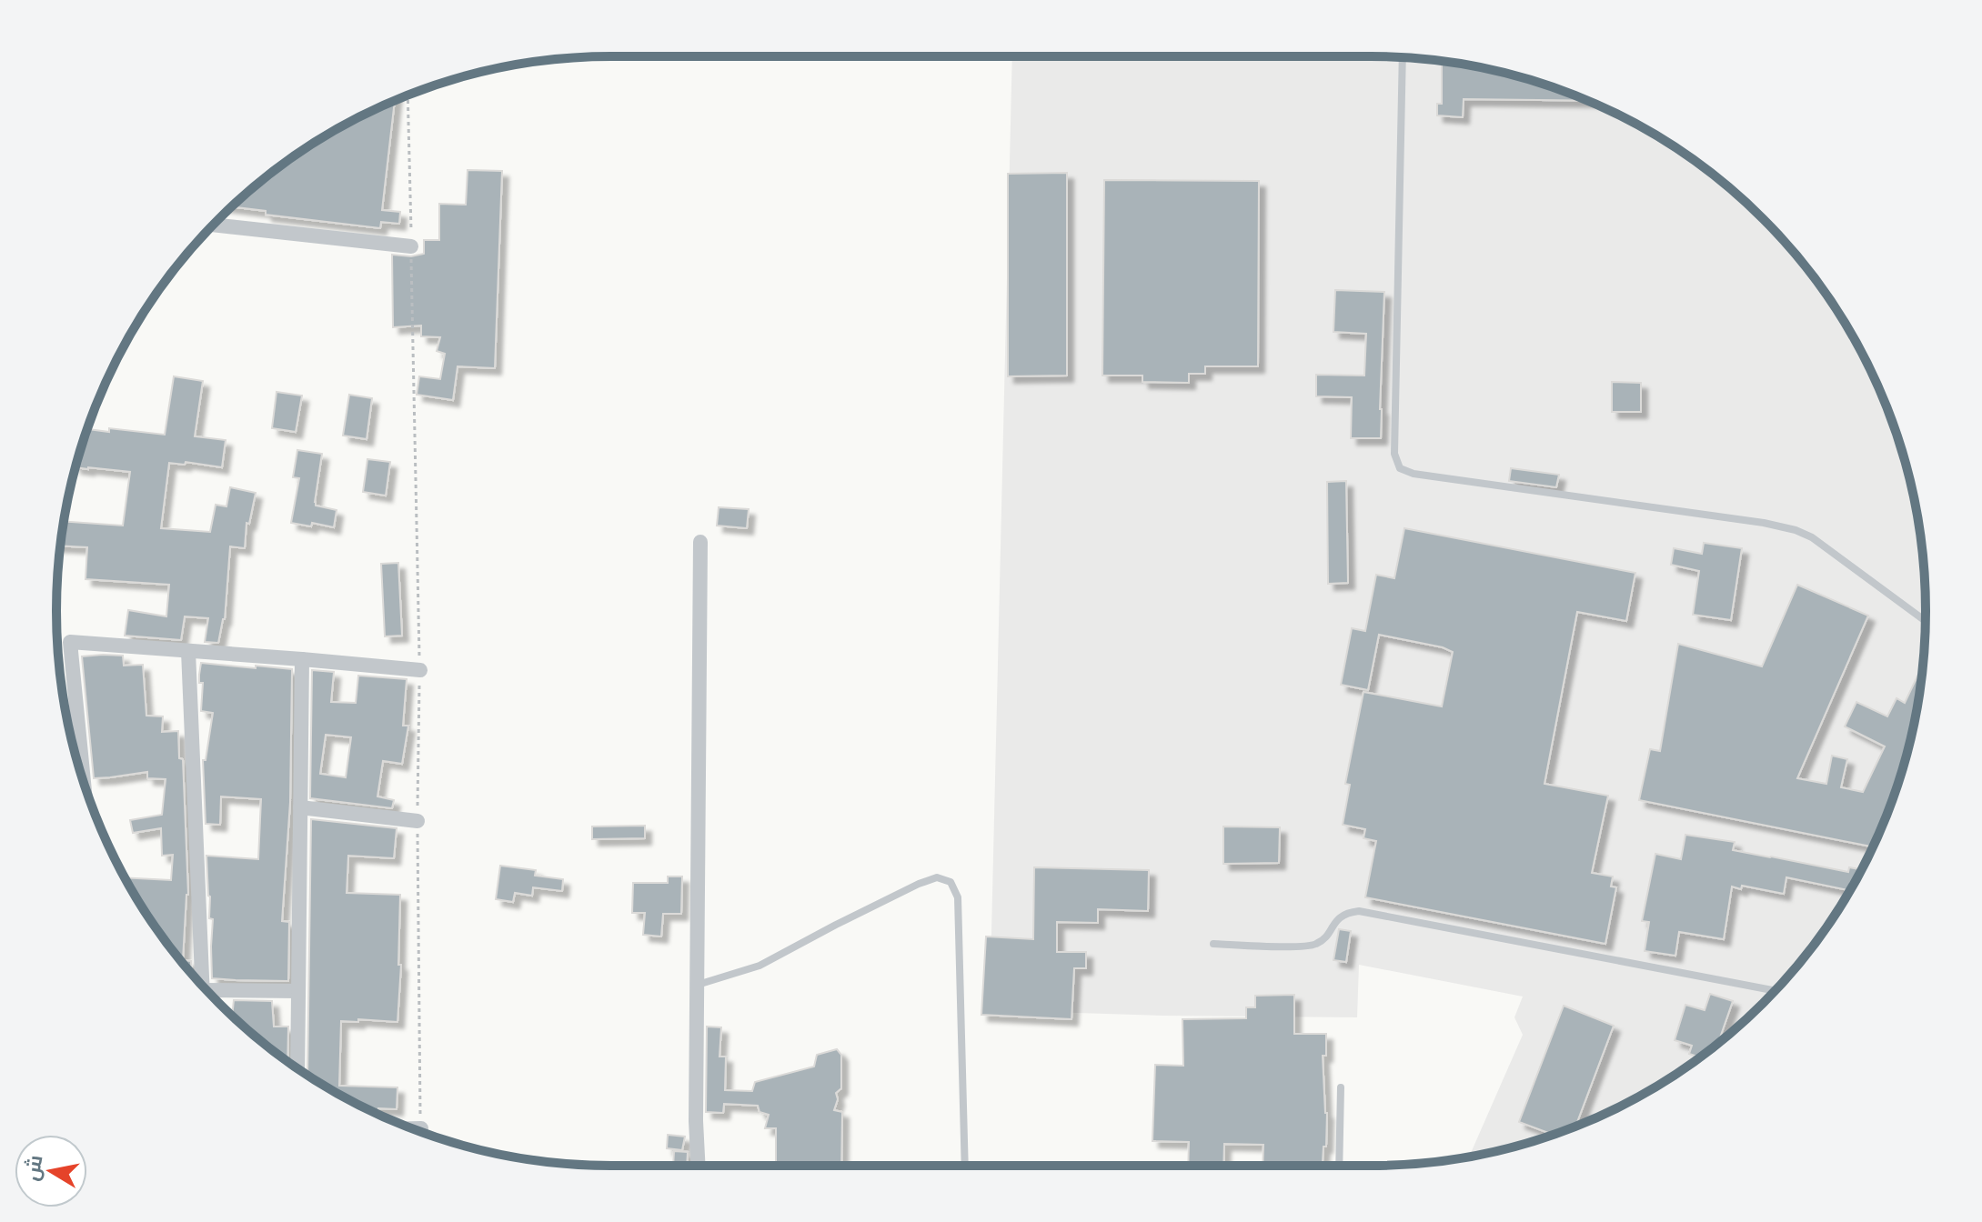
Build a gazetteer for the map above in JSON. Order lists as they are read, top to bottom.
{
  "north": "left"
}
